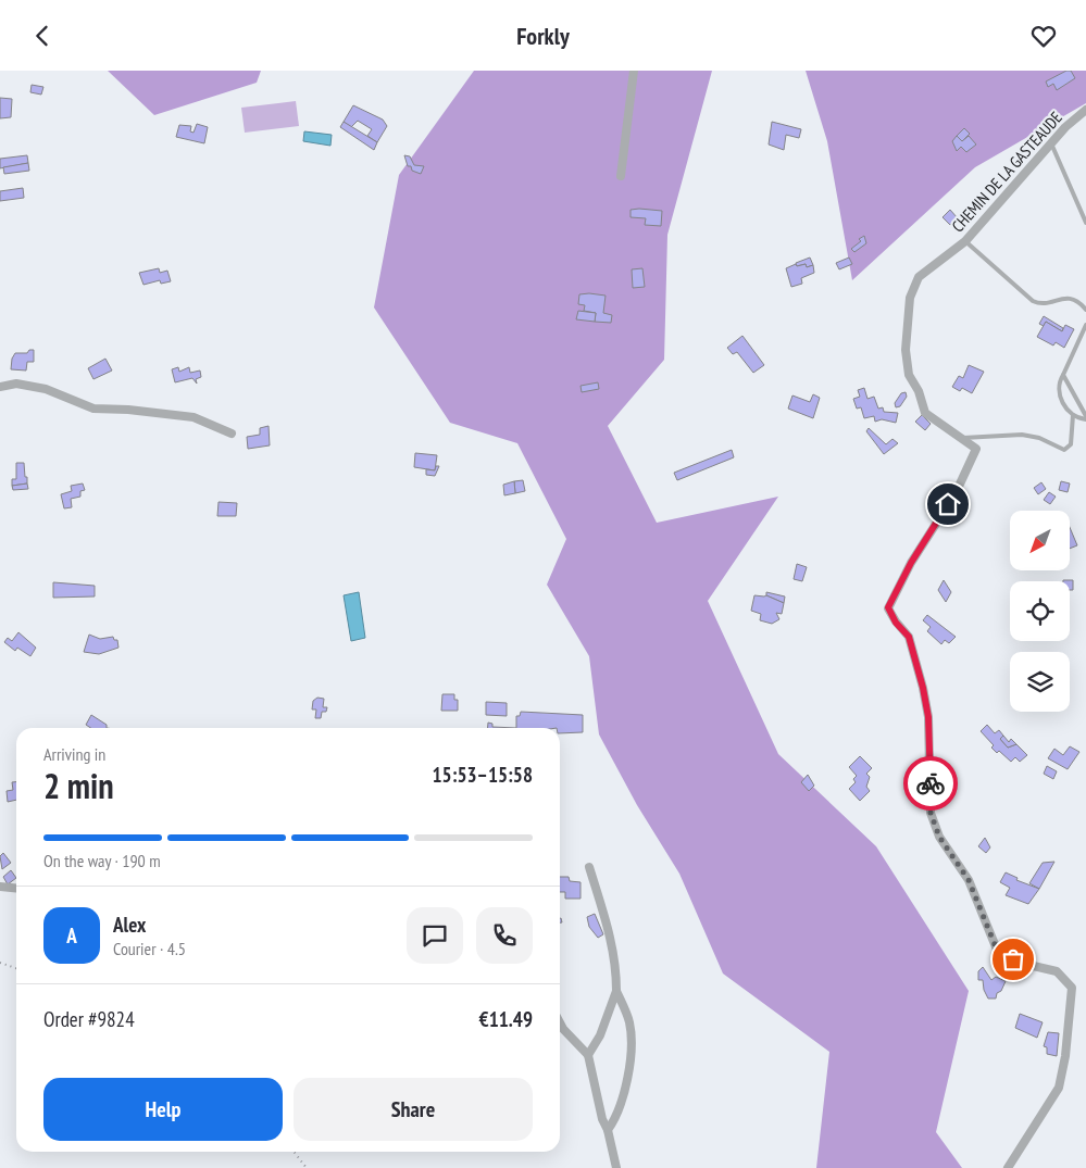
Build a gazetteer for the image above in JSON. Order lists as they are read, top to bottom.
{
  "streets": {
    "street": ["CHEMIN DE LA GASTEAUDE"]
  },
  "north": "bottom left",
  "page": {
    "header": "Forkly",
    "heading": ["2 min", "Arriving in", "15:53–15:58"],
    "panel": [
      "Alex",
      "Courier · 4.5",
      "Order #9824",
      "€11.49"
    ],
    "bar": "On the way · 190 m",
    "round": "A",
    "buttons": ["Help", "Share"]
  }
}
